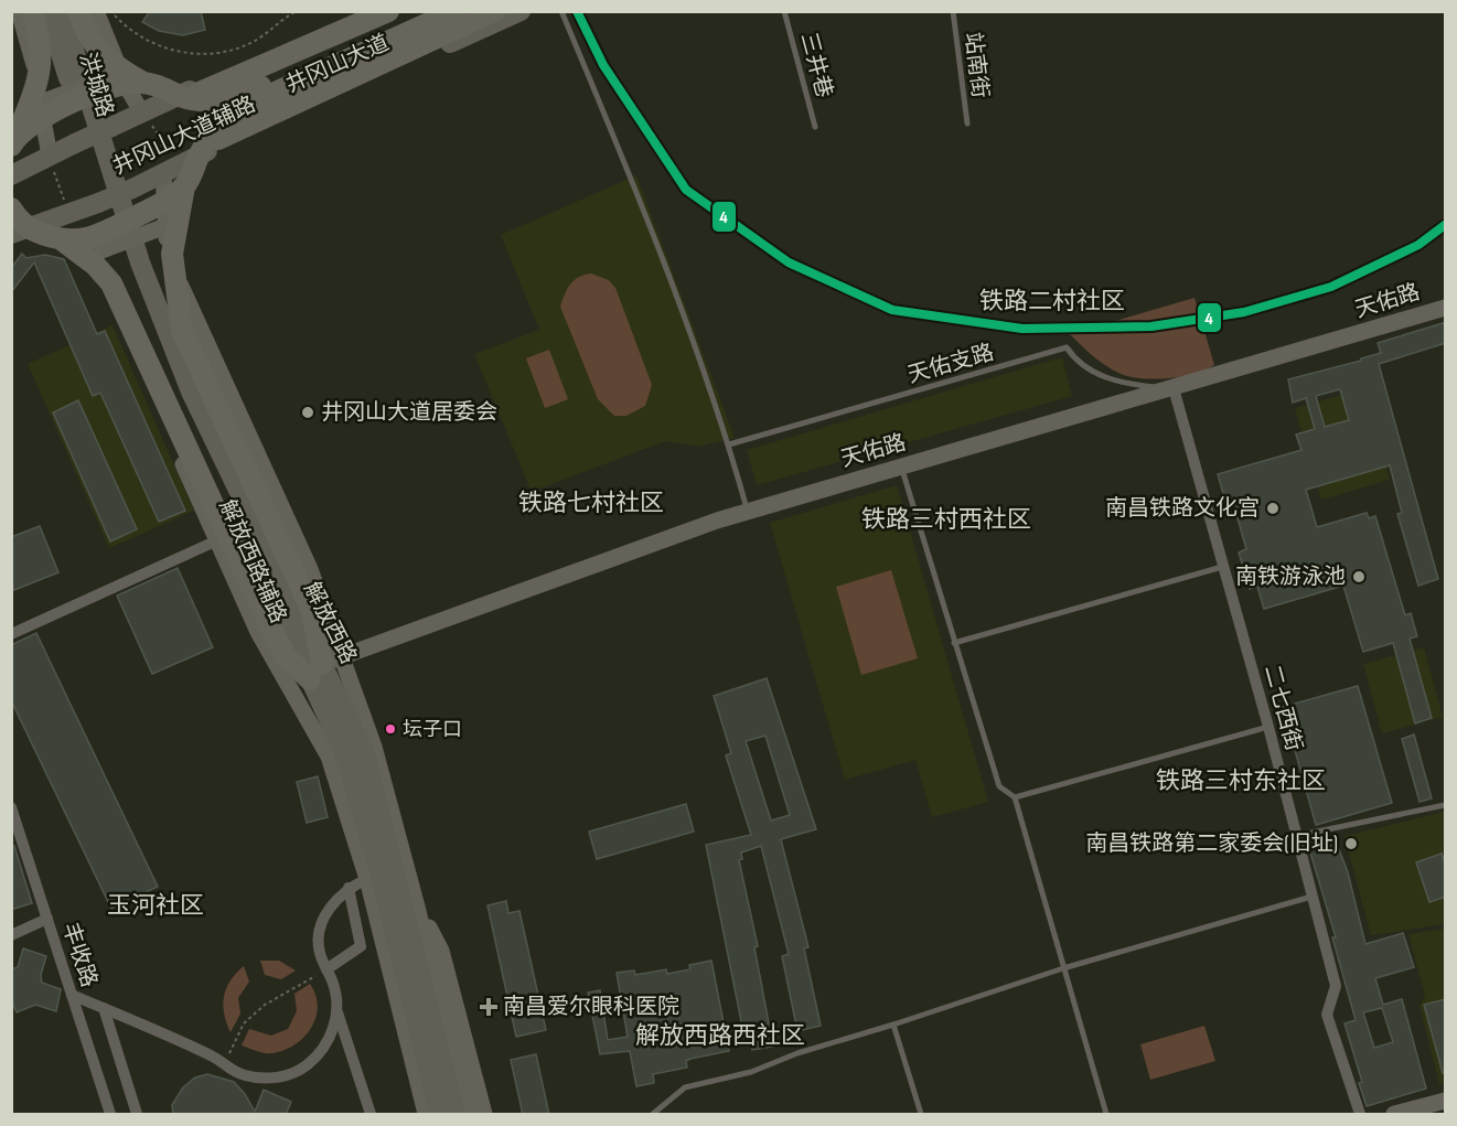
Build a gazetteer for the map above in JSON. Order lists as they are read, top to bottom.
{
  "streets": {
    "highway": ["井冈山大道"],
    "main road": [
      "洪城路",
      "井冈山大道辅路",
      "天佑路",
      "解放西路辅路",
      "解放西路"
    ],
    "street": ["二七西街", "丰收路"],
    "lane": ["三井巷", "站南街", "天佑支路"]
  },
  "crossings": [
    ["洪城路", "解放西路"],
    ["井冈山大道辅路", "解放西路辅路"],
    ["天佑路", "天佑支路"],
    ["天佑路", "解放西路"],
    ["天佑路", "二七西街"],
    ["天佑支路", "二七西街"]
  ],
  "districts": [
    "铁路二村社区",
    "铁路七村社区",
    "铁路三村西社区",
    "铁路三村东社区",
    "玉河社区",
    "解放西路西社区"
  ],
  "places": {
    "other": [
      "井冈山大道居委会",
      "南昌铁路文化宫",
      "南铁游泳池",
      "坛子口",
      "南昌铁路第二家委会(旧址)"
    ],
    "health": ["南昌爱尔眼科医院"]
  },
  "lines": ["transit line 4"]
}
